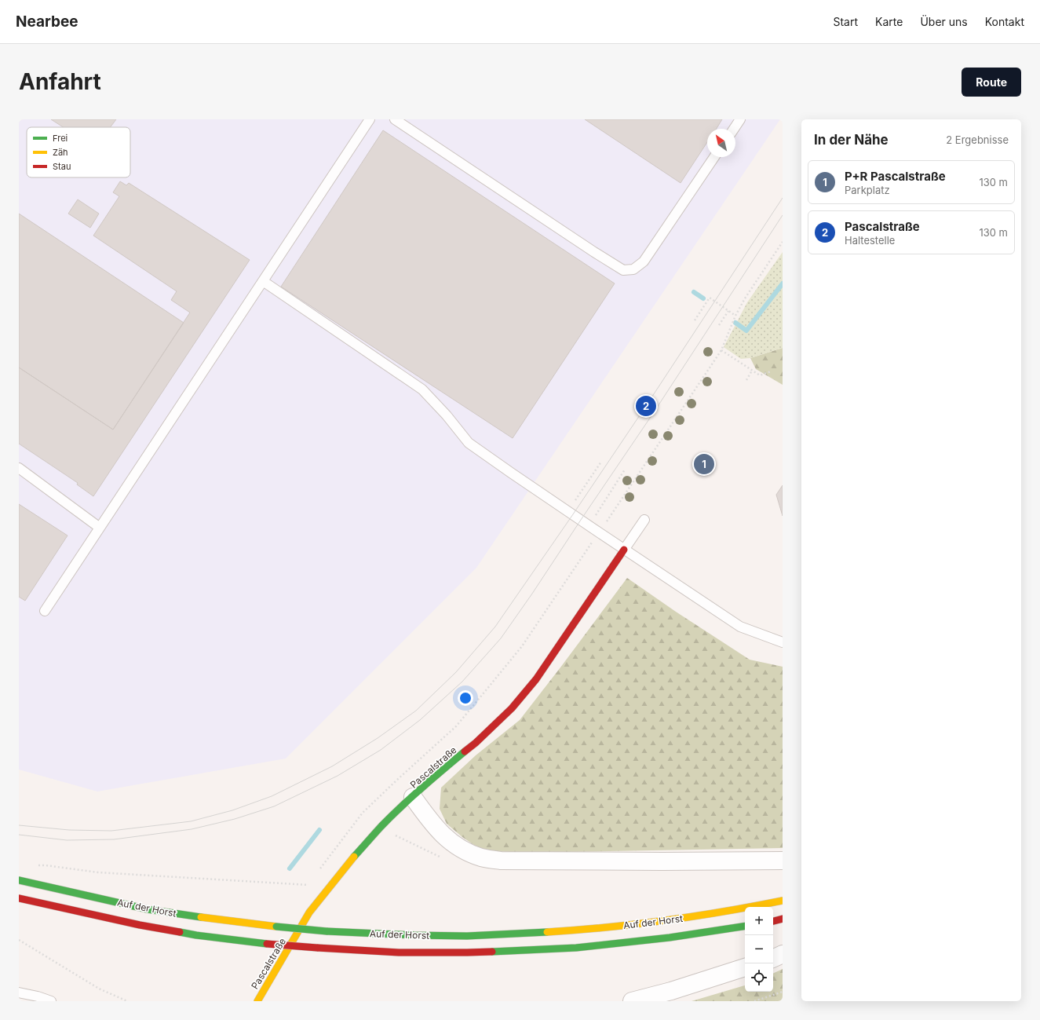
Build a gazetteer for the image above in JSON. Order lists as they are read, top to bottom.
{
  "streets": {
    "street": ["Pascalstraße", "Auf der Horst"]
  },
  "legend": ["Frei", "Zäh", "Stau"],
  "north": "top left",
  "page": {
    "header": "Nearbee",
    "nav": [
      "Start",
      "Karte",
      "Über uns",
      "Kontakt"
    ],
    "buttons": "Route",
    "title": "Anfahrt",
    "heading": ["In der Nähe", "2 Ergebnisse"],
    "list": [
      {
        "mark": "1",
        "name": "P+R Pascalstraße",
        "note": "Parkplatz",
        "value": "130 m"
      },
      {
        "mark": "2",
        "name": "Pascalstraße",
        "note": "Haltestelle",
        "value": "130 m"
      }
    ],
    "pins": ["2", "1"],
    "map_buttons": ["+", "−"]
  }
}
